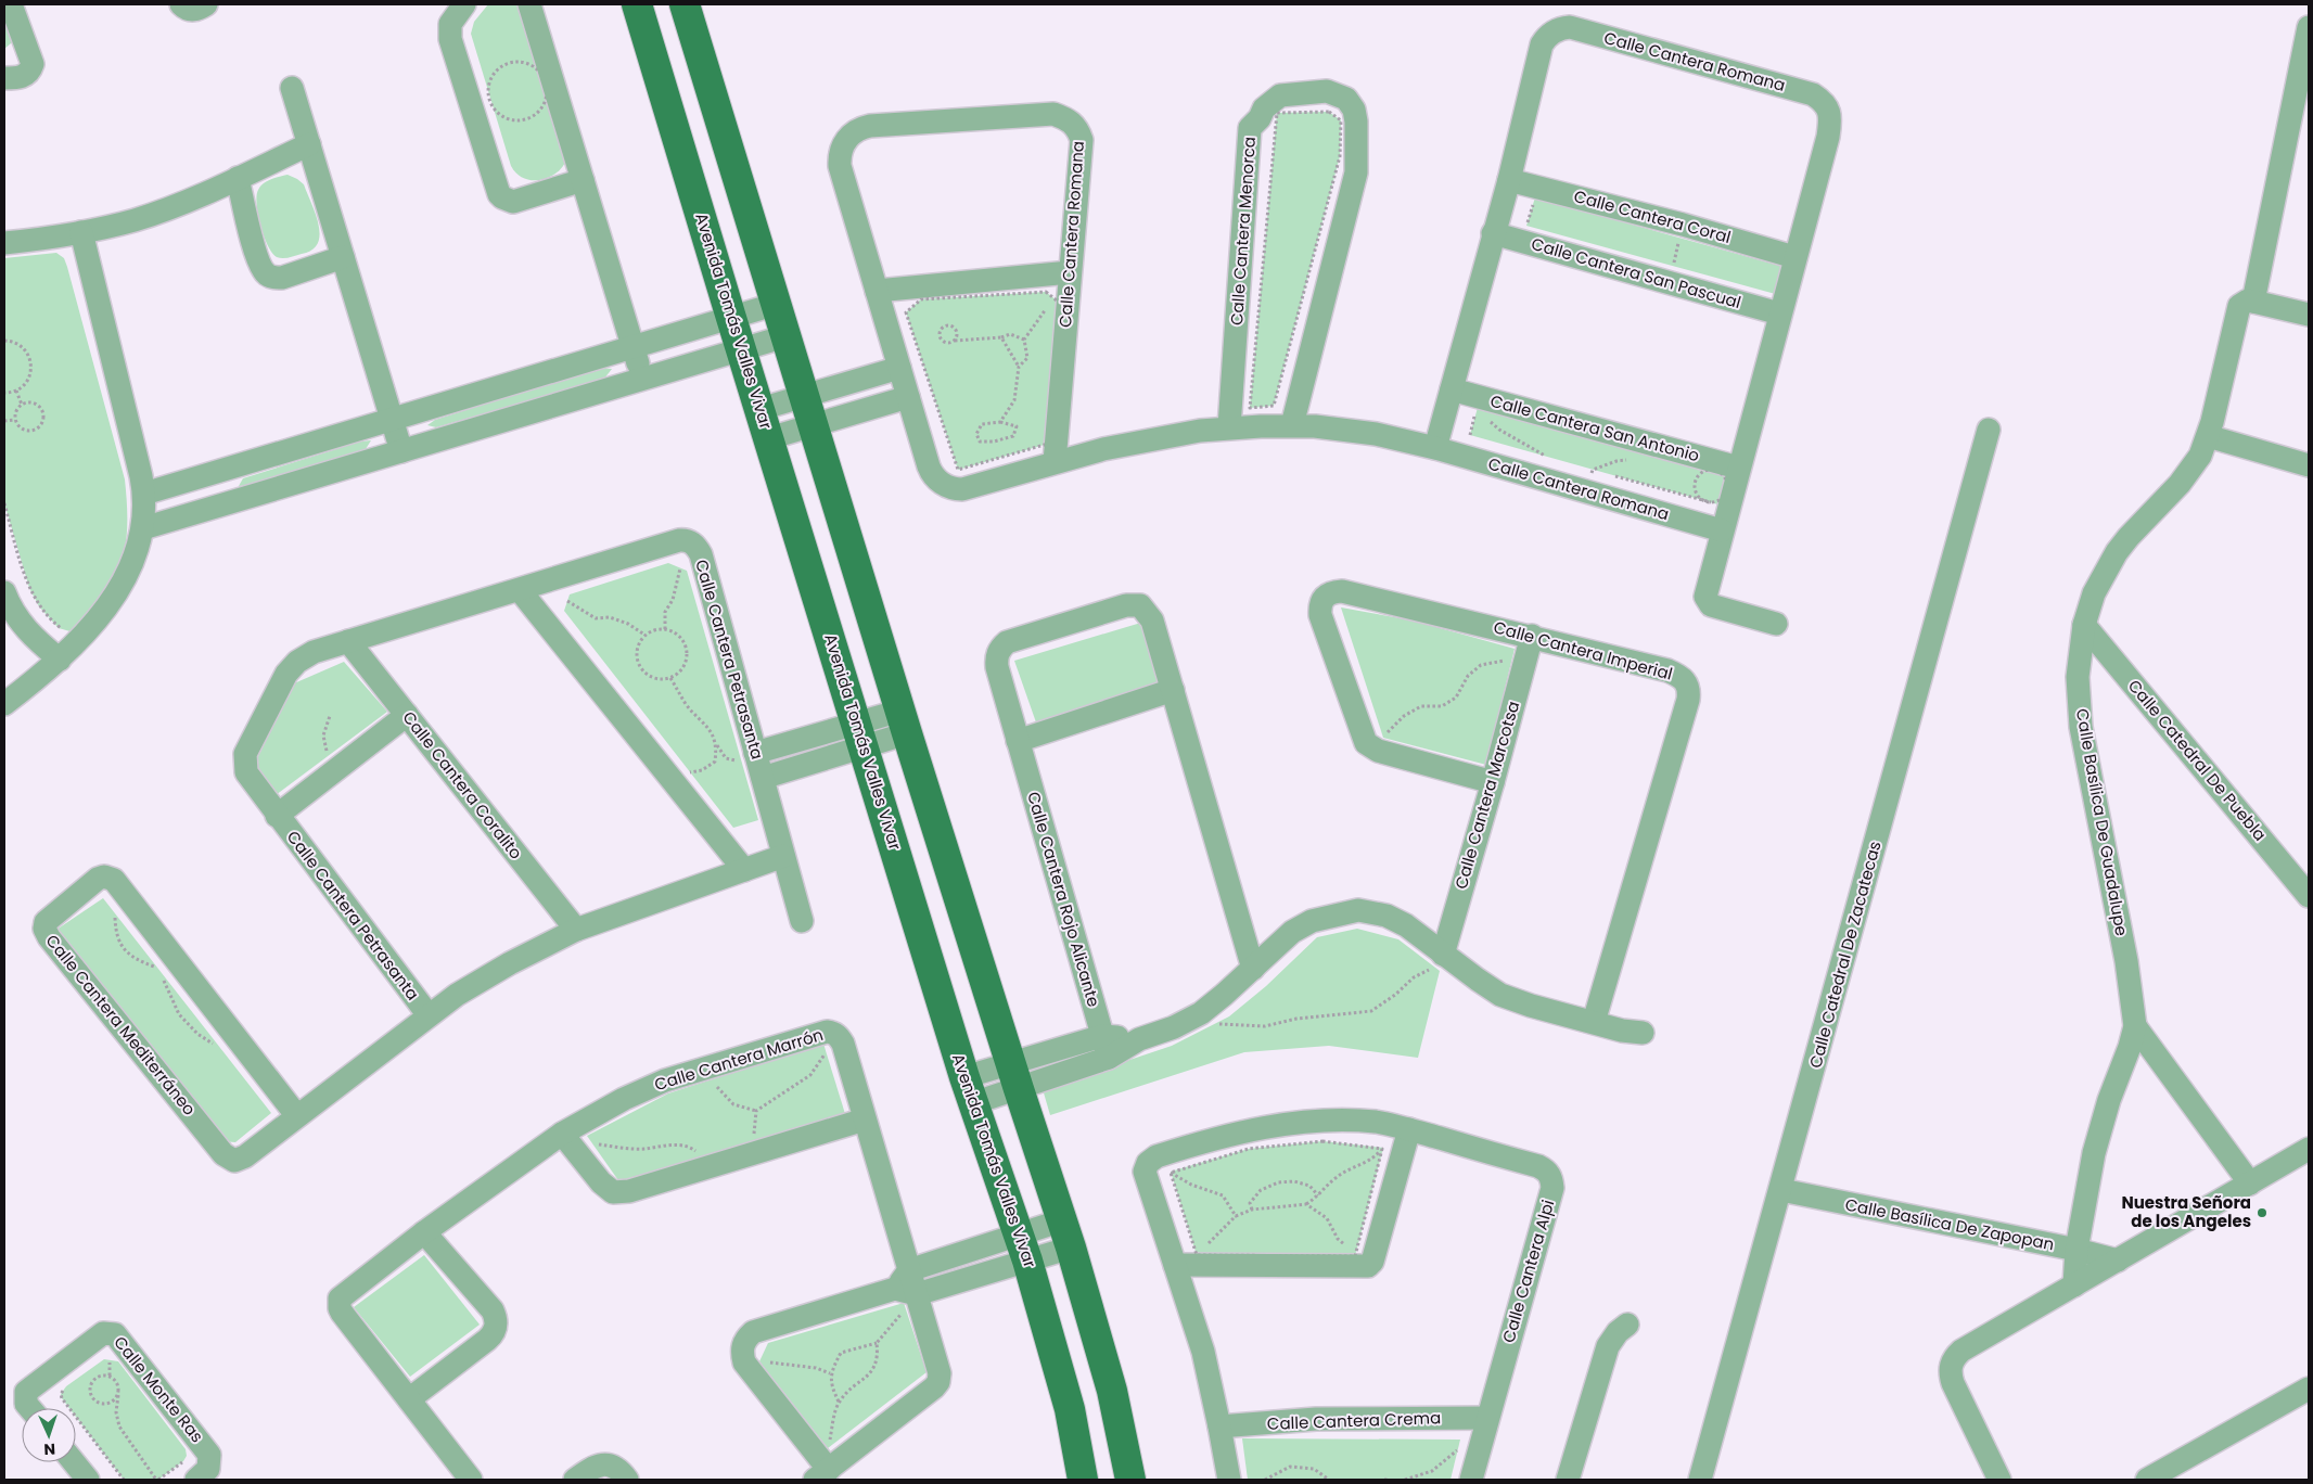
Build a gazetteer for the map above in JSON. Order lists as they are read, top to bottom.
{
  "streets": {
    "main road": ["Avenida Tomás Valles Vivar"],
    "street": [
      "Calle Cantera Romana",
      "Calle Cantera Coral",
      "Calle Cantera Menorca",
      "Calle Cantera San Pascual",
      "Calle Cantera San Antonio",
      "Calle Cantera Imperial",
      "Calle Cantera Petrasanta",
      "Calle Catedral De Puebla",
      "Calle Cantera Coralito",
      "Calle Cantera Marcotsa",
      "Calle Basílica De Guadalupe",
      "Calle Cantera Rojo Alicante",
      "Calle Catedral De Zacatecas",
      "Calle Cantera Mediterráneo",
      "Calle Cantera Marrón",
      "Calle Basílica De Zapopan",
      "Calle Cantera Alpi",
      "Calle Monte Ras",
      "Calle Cantera Crema"
    ]
  },
  "crossings": [
    ["Calle Cantera Romana", "Calle Cantera Coral"],
    ["Calle Cantera Romana", "Calle Cantera Menorca"],
    ["Calle Cantera Romana", "Calle Cantera San Pascual"],
    ["Calle Cantera Romana", "Calle Cantera San Antonio"],
    ["Calle Cantera Imperial", "Calle Cantera Marcotsa"],
    ["Calle Cantera Petrasanta", "Calle Cantera Coralito"],
    ["Calle Cantera Petrasanta", "Calle Cantera Mediterráneo"],
    ["Calle Catedral De Puebla", "Calle Basílica De Guadalupe"],
    ["Calle Cantera Coralito", "Calle Cantera Mediterráneo"],
    ["Calle Basílica De Guadalupe", "Calle Basílica De Zapopan"],
    ["Calle Catedral De Zacatecas", "Calle Basílica De Zapopan"],
    ["Calle Cantera Alpi", "Calle Cantera Crema"]
  ],
  "places": ["Nuestra Señora de los Angeles"],
  "north": "bottom"
}
